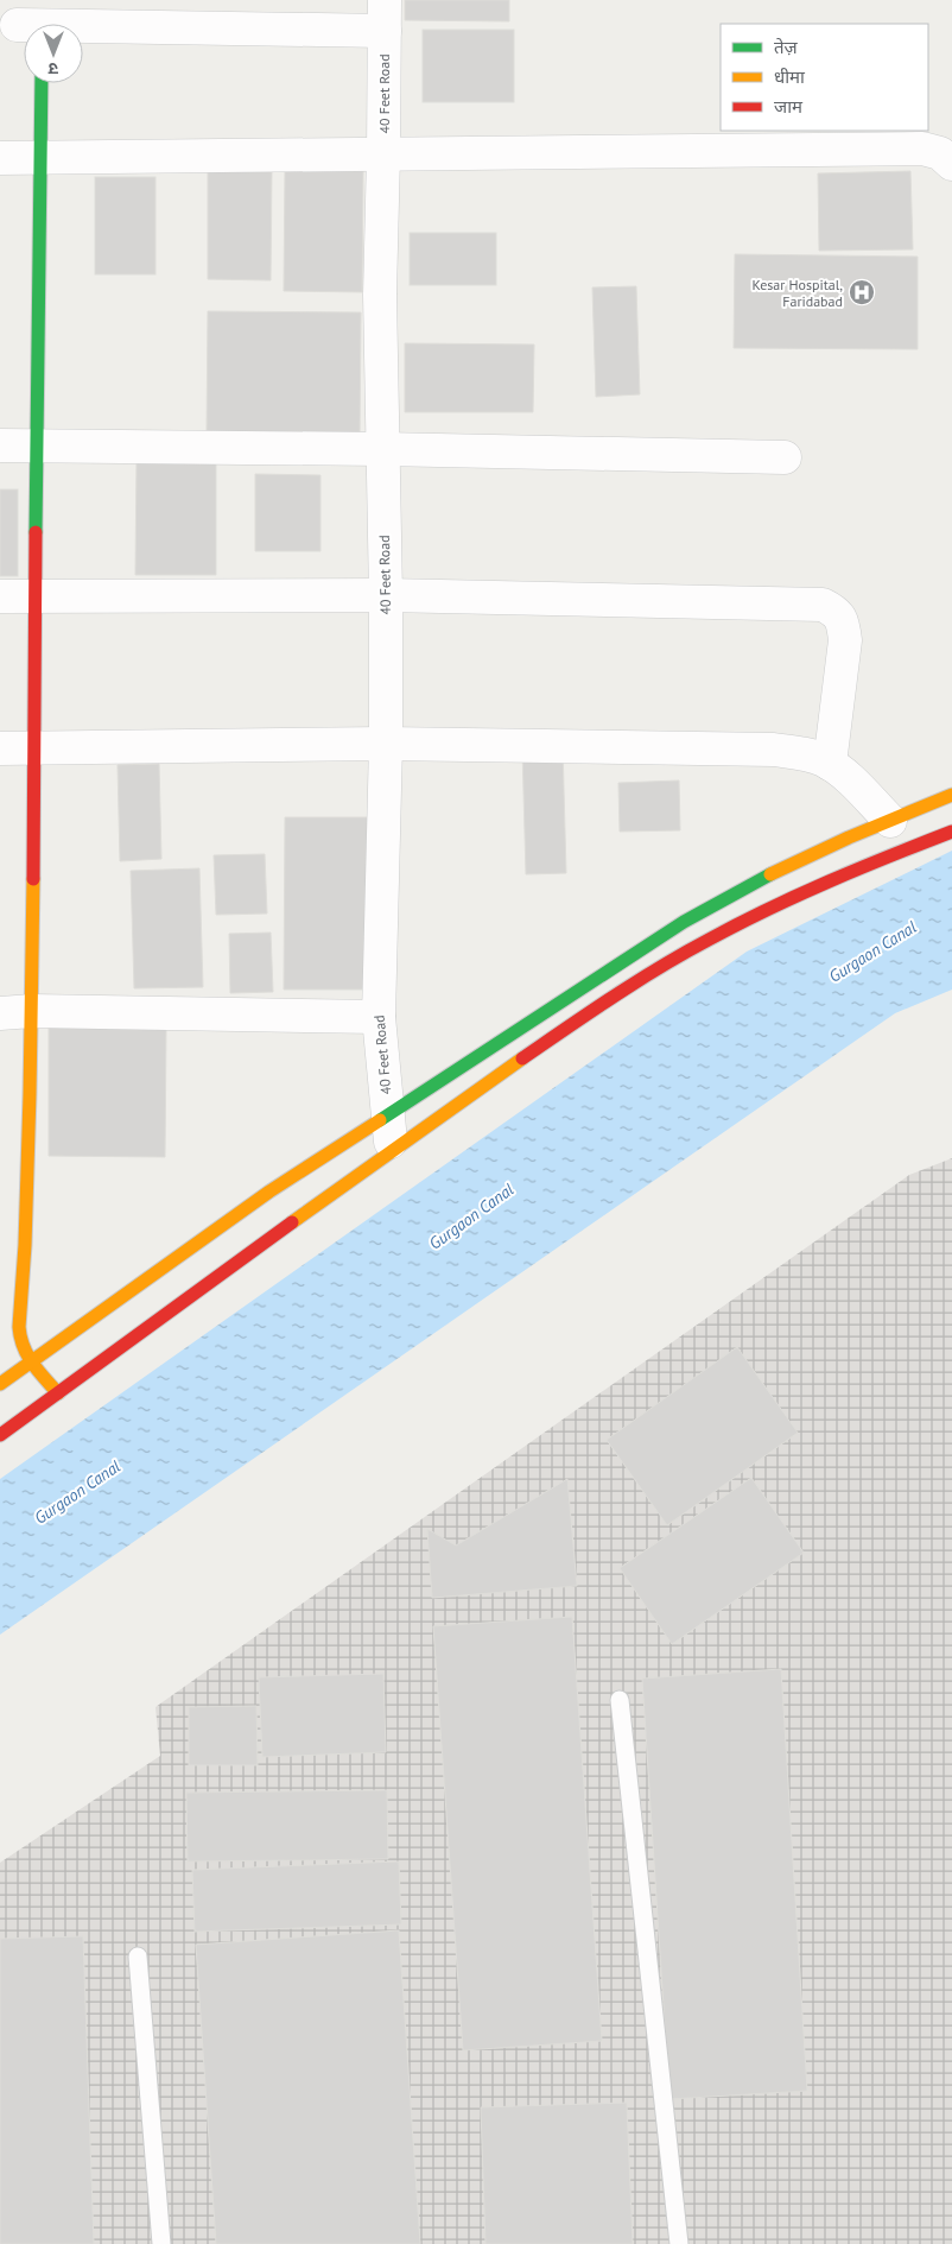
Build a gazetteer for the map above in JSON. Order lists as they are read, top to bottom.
{
  "streets": {
    "street": ["40 Feet Road"]
  },
  "water": ["Gurgaon Canal"],
  "places": {
    "hospital": ["Kesar Hospital, Faridabad"]
  },
  "legend": ["तेज़", "धीमा", "जाम"],
  "north": "bottom"
}
